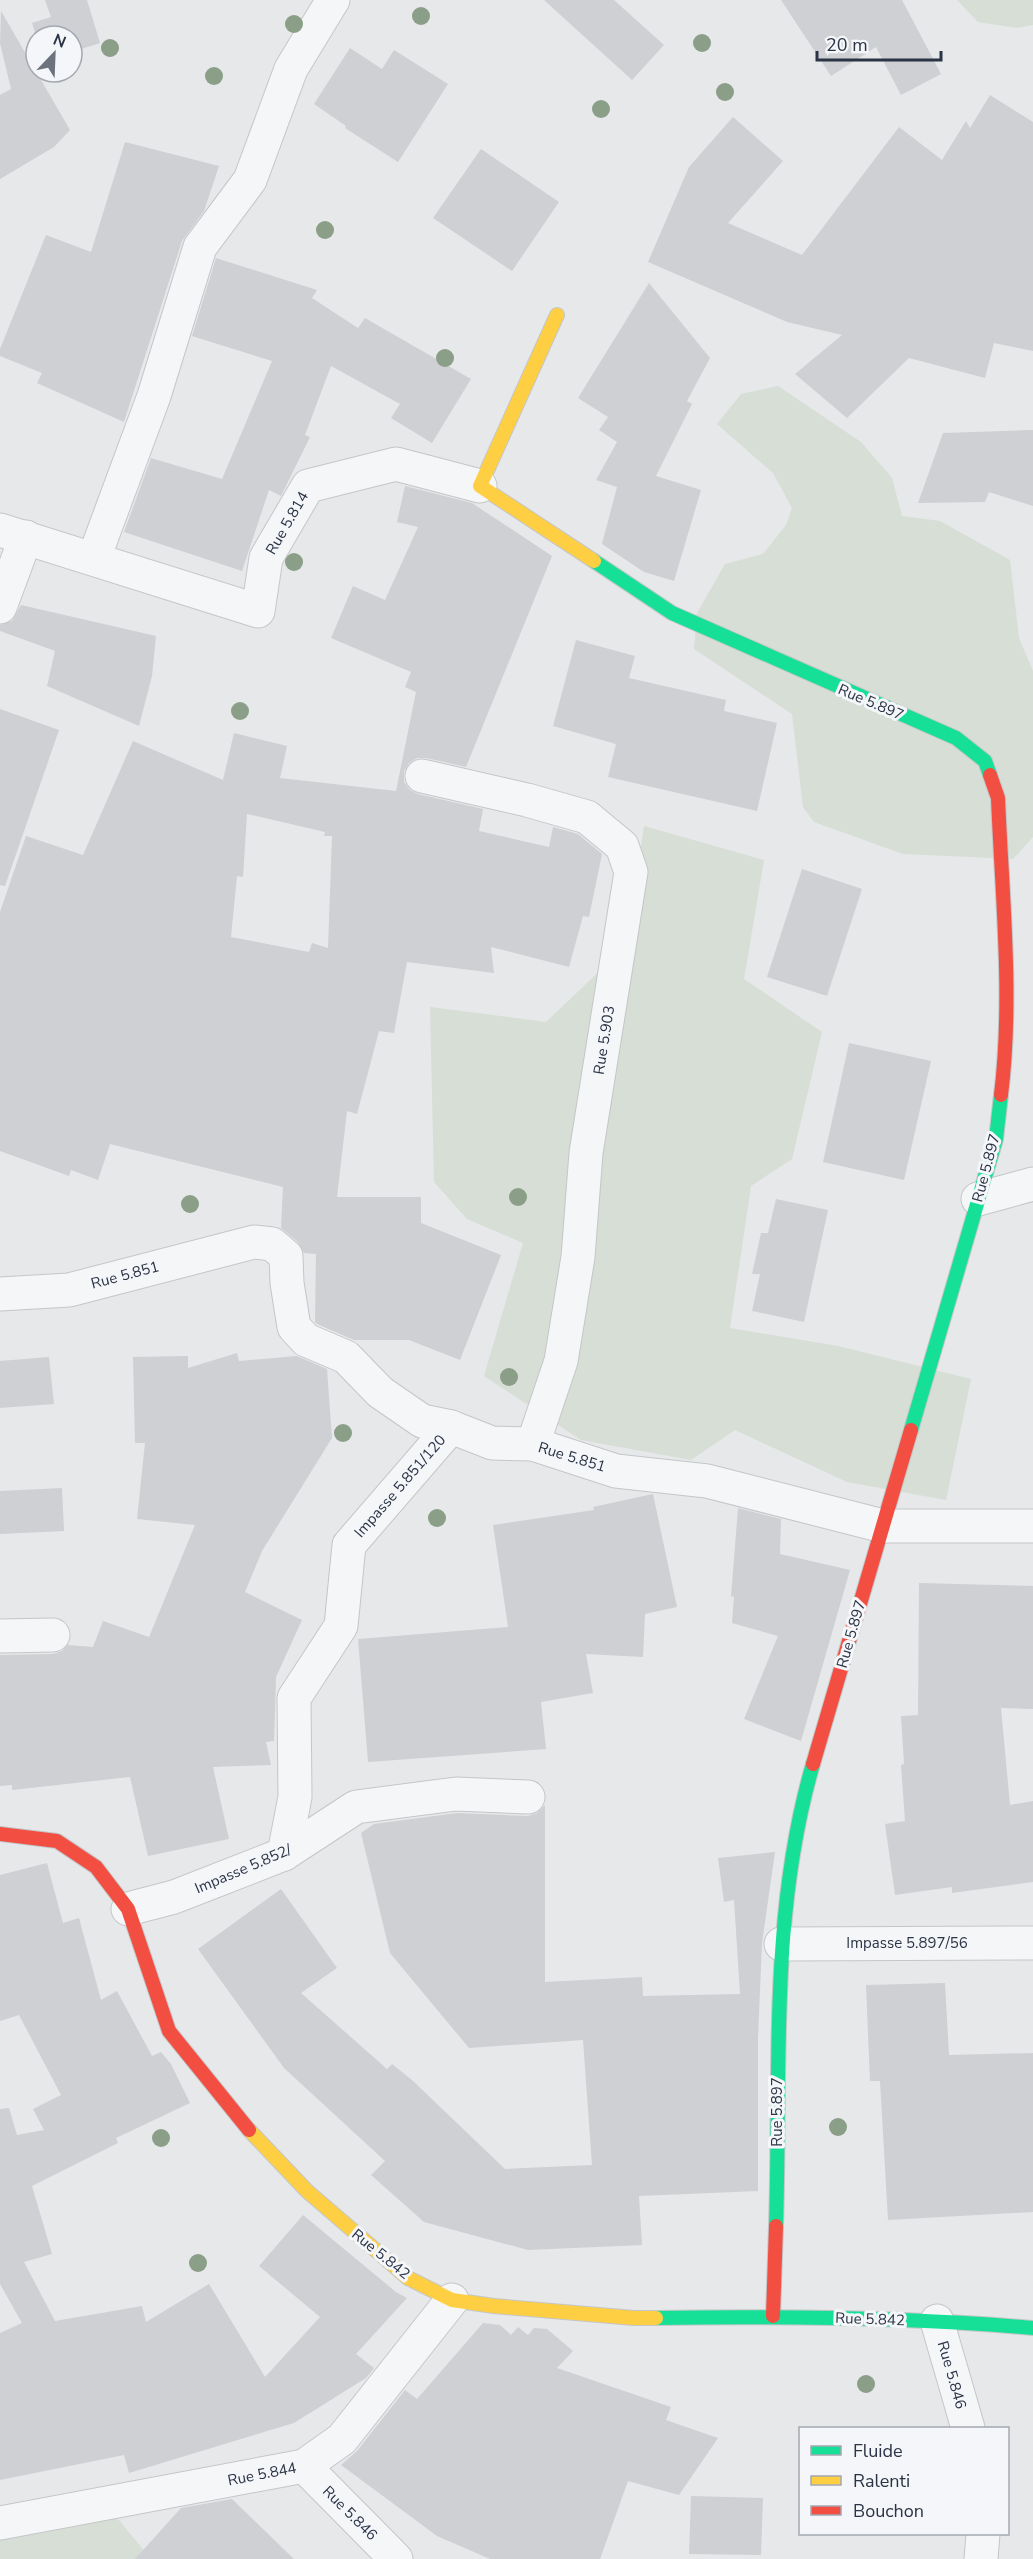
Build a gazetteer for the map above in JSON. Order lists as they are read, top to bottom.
{
  "streets": {
    "street": [
      "Rue 5.814",
      "Rue 5.897",
      "Rue 5.903",
      "Rue 5.851",
      "Impasse 5.851/120",
      "Impasse 5.852/",
      "Impasse 5.897/56",
      "Rue 5.842",
      "Rue 5.846",
      "Rue 5.844"
    ]
  },
  "crossings": [
    ["Rue 5.814", "Rue 5.897"],
    ["Rue 5.897", "Rue 5.851"],
    ["Rue 5.897", "Impasse 5.897/56"],
    ["Rue 5.897", "Rue 5.842"],
    ["Rue 5.903", "Rue 5.851"],
    ["Rue 5.851", "Impasse 5.851/120"],
    ["Impasse 5.851/120", "Impasse 5.852/"],
    ["Impasse 5.852/", "Rue 5.842"],
    ["Rue 5.842", "Rue 5.846"],
    ["Rue 5.842", "Rue 5.844"],
    ["Rue 5.846", "Rue 5.844"]
  ],
  "legend": ["Fluide", "Ralenti", "Bouchon"],
  "scale_bar": "20 m",
  "north": "top right"
}
